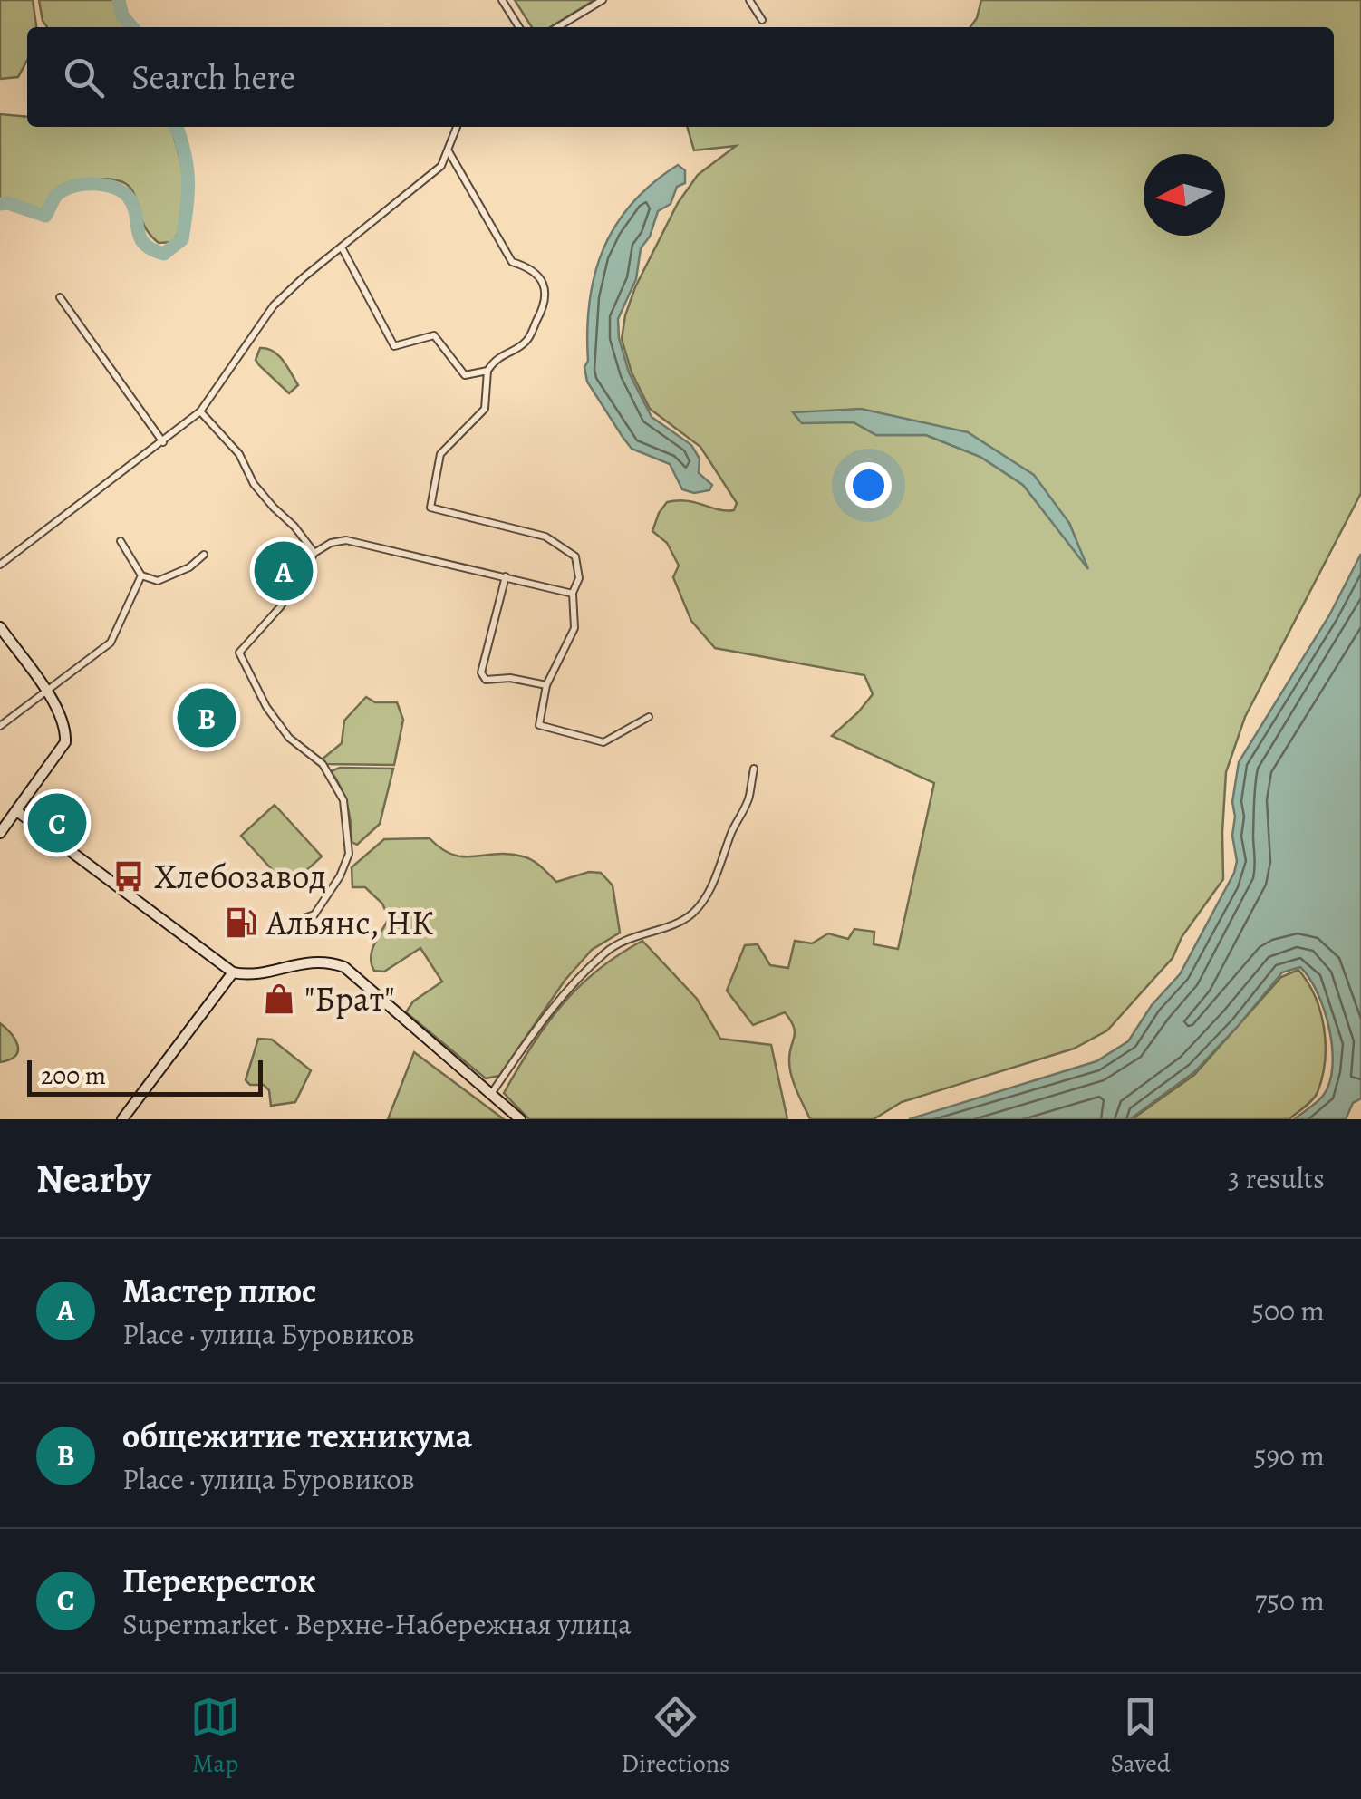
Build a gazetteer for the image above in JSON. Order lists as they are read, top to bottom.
{
  "places": {
    "bus stop": ["Хлебозавод"],
    "fuel station": ["Альянс, НК"],
    "shop": ["\"Брат\""]
  },
  "scale_bar": "200 m",
  "north": "left",
  "page": {
    "search": "Search here",
    "pins": ["A", "B", "C"],
    "scale": "200 m",
    "heading": ["Nearby", "3 results"],
    "list": [
      {
        "mark": "A",
        "name": "Мастер плюс",
        "note": "Place · улица Буровиков",
        "value": "500 m"
      },
      {
        "mark": "B",
        "name": "общежитие техникума",
        "note": "Place · улица Буровиков",
        "value": "590 m"
      },
      {
        "mark": "C",
        "name": "Перекресток",
        "note": "Supermarket · Верхне-Набережная улица",
        "value": "750 m"
      }
    ],
    "nav": ["Map", "Directions", "Saved"]
  }
}
